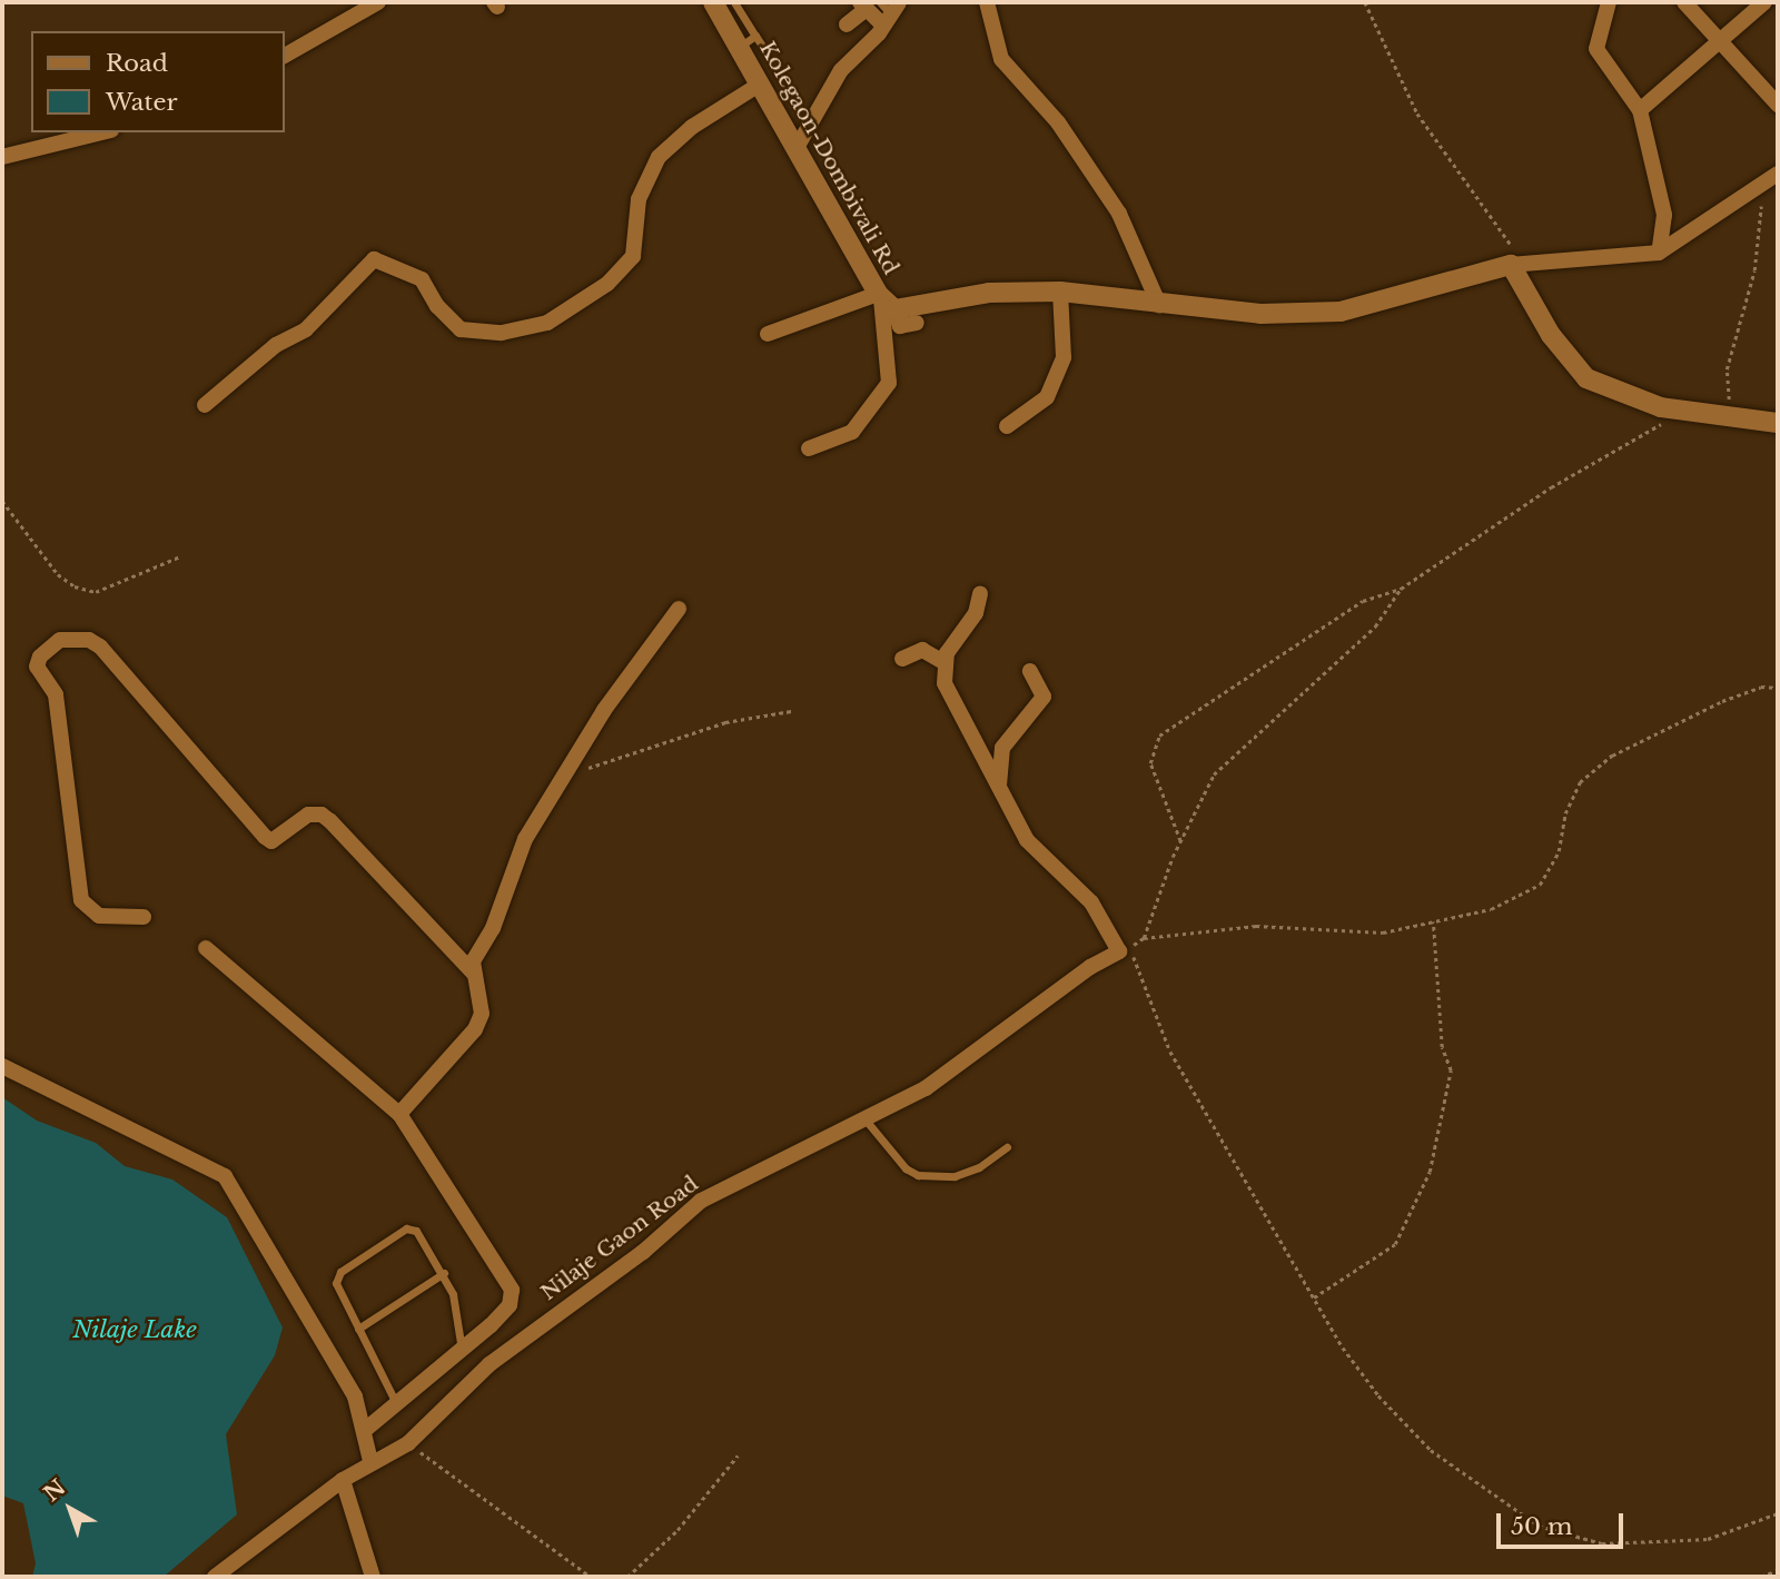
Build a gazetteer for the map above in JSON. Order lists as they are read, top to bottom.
{
  "streets": {
    "street": ["Kolegaon-Dombivali Rd", "Nilaje Gaon Road"]
  },
  "water": ["Nilaje Lake"],
  "legend": ["Road", "Water"],
  "scale_bar": "50 m",
  "north": "top left"
}
